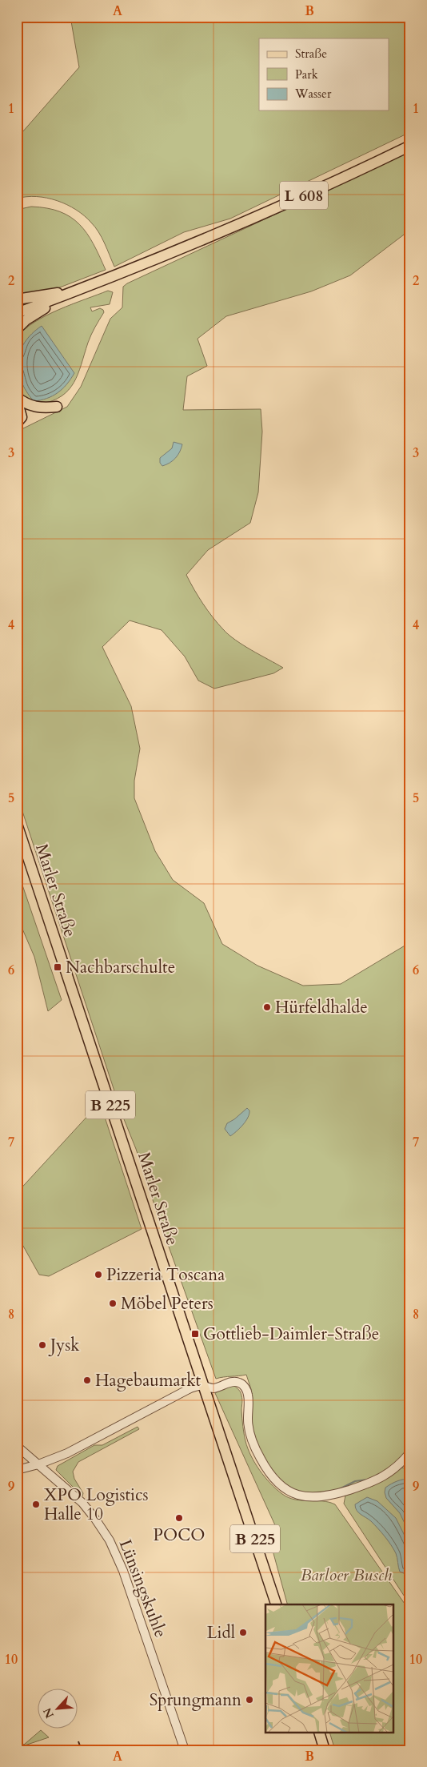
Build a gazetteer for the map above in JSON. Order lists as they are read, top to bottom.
{
  "streets": {
    "main road": ["L 608", "Marler Straße", "B 225"],
    "street": ["Lünsingskuhle"]
  },
  "parks": ["Barloer Busch"],
  "places": {
    "transit": ["Nachbarschulte", "Gottlieb-Daimler-Straße"],
    "other": [
      "Hürfeldhalde",
      "Pizzeria Toscana",
      "Möbel Peters",
      "Jysk",
      "Hagebaumarkt",
      "XPO Logistics Halle 10",
      "POCO",
      "Lidl",
      "Sprungmann"
    ]
  },
  "legend": ["Straße", "Park", "Wasser"],
  "north": "bottom left",
  "grid": {
    "columns": ["A", "B"],
    "rows": [
      "1",
      "2",
      "3",
      "4",
      "5",
      "6",
      "7",
      "8",
      "9",
      "10"
    ]
  }
}
